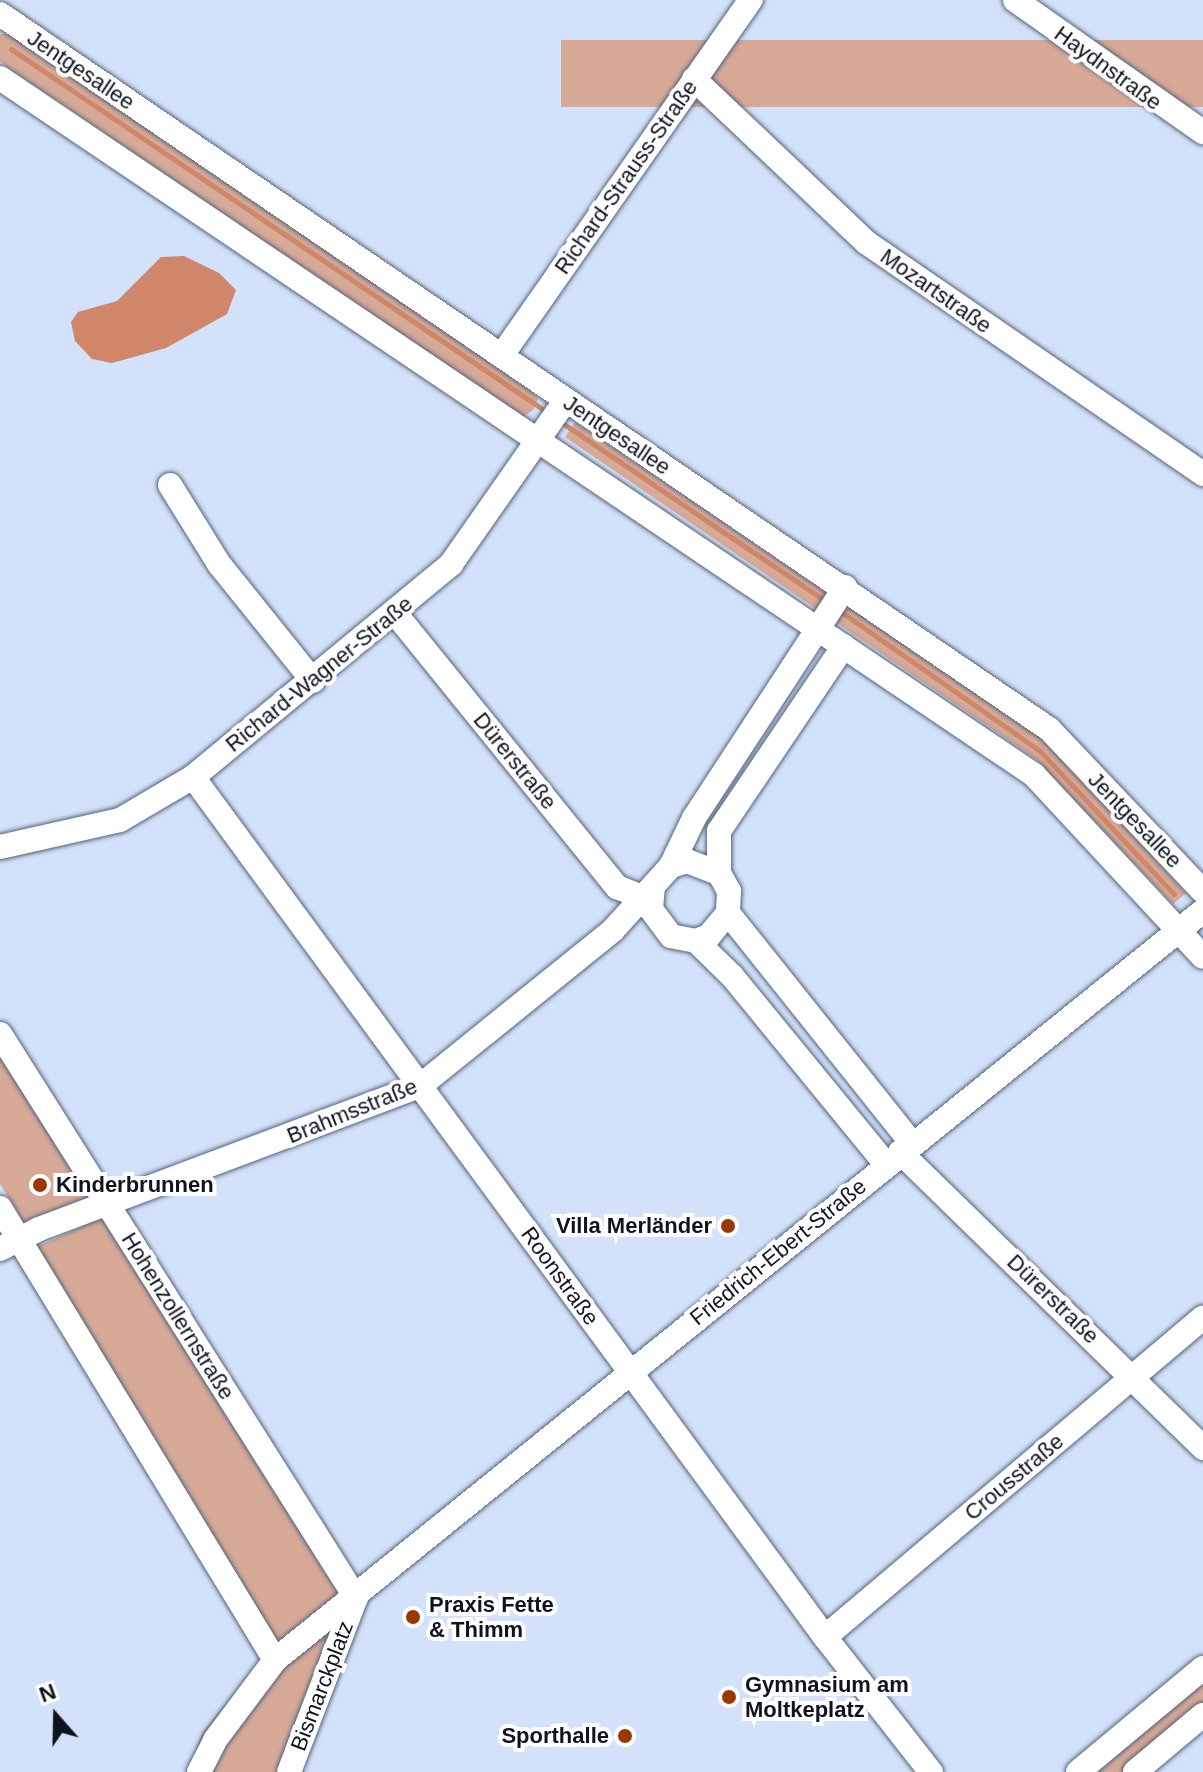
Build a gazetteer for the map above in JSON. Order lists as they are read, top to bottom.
{
  "streets": {
    "street": [
      "Haydnstraße",
      "Jentgesallee",
      "Richard-Strauss-Straße",
      "Mozartstraße",
      "Richard-Wagner-Straße",
      "Dürerstraße",
      "Brahmsstraße",
      "Friedrich-Ebert-Straße",
      "Roonstraße",
      "Hohenzollernstraße",
      "Crousstraße",
      "Bismarckplatz"
    ]
  },
  "crossings": [
    ["Jentgesallee", "Richard-Strauss-Straße"],
    ["Jentgesallee", "Richard-Wagner-Straße"],
    ["Jentgesallee", "Friedrich-Ebert-Straße"],
    ["Richard-Strauss-Straße", "Mozartstraße"],
    ["Richard-Wagner-Straße", "Dürerstraße"],
    ["Richard-Wagner-Straße", "Roonstraße"],
    ["Dürerstraße", "Brahmsstraße"],
    ["Dürerstraße", "Friedrich-Ebert-Straße"],
    ["Dürerstraße", "Crousstraße"],
    ["Brahmsstraße", "Roonstraße"],
    ["Brahmsstraße", "Hohenzollernstraße"],
    ["Friedrich-Ebert-Straße", "Roonstraße"],
    ["Friedrich-Ebert-Straße", "Hohenzollernstraße"],
    ["Friedrich-Ebert-Straße", "Bismarckplatz"],
    ["Roonstraße", "Crousstraße"],
    ["Hohenzollernstraße", "Bismarckplatz"]
  ],
  "places": [
    "Kinderbrunnen",
    "Villa Merländer",
    "Praxis Fette & Thimm",
    "Gymnasium am Moltkeplatz",
    "Sporthalle"
  ],
  "north": "top"
}
